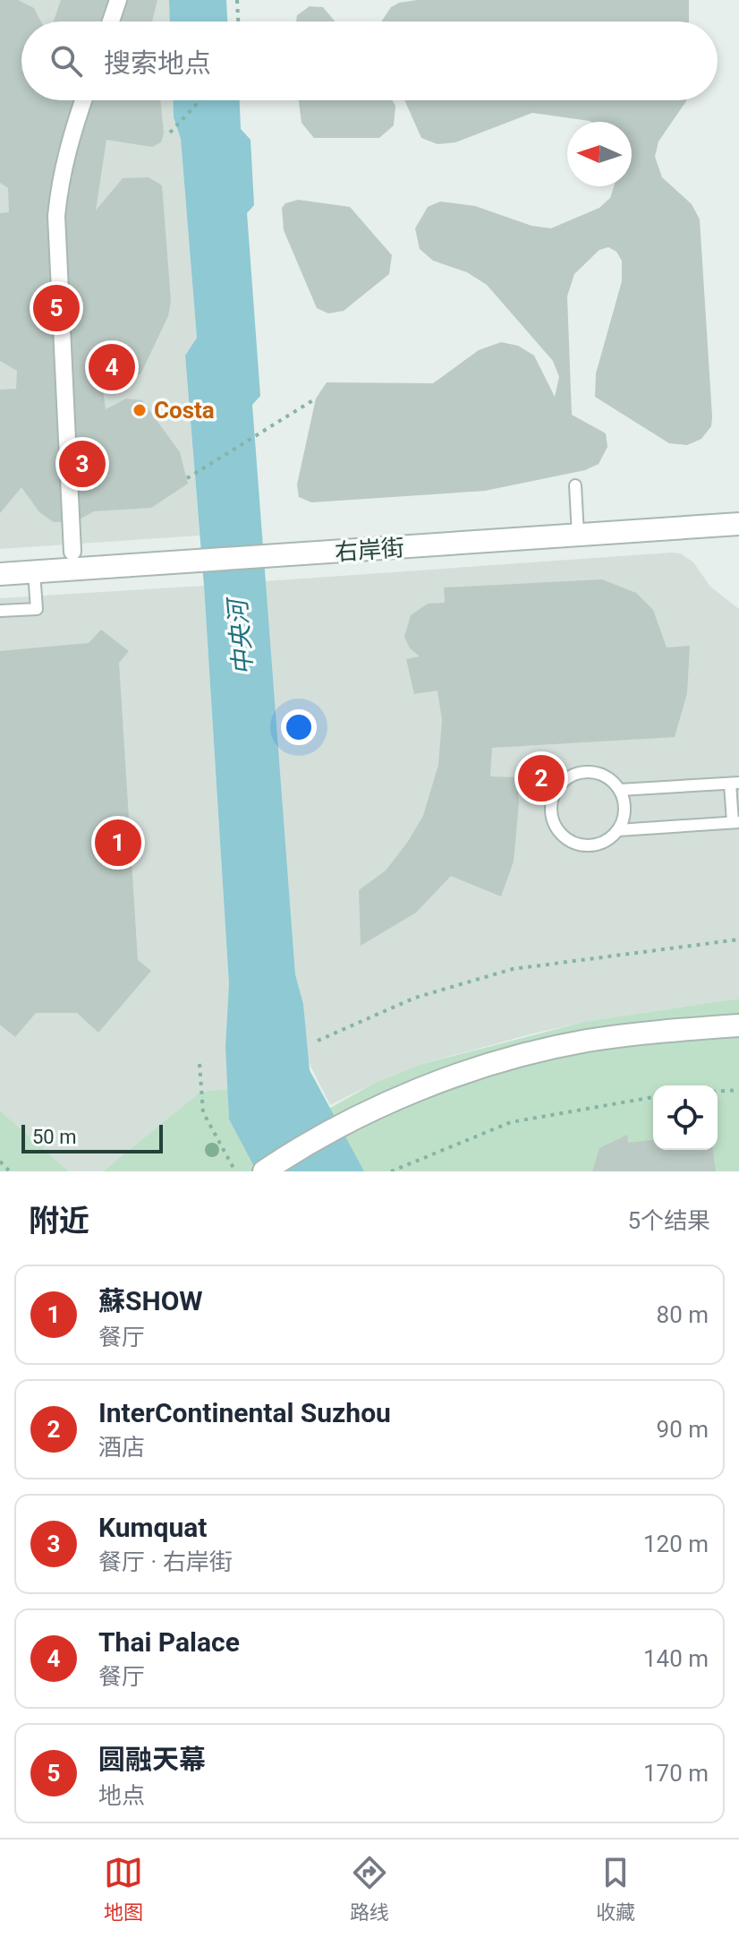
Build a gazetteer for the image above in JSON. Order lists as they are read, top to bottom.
{
  "streets": {
    "street": ["右岸街"]
  },
  "water": ["中央河"],
  "places": ["Costa"],
  "scale_bar": "50 m",
  "north": "left",
  "page": {
    "search": "搜索地点",
    "pins": [
      "5",
      "4",
      "3",
      "2",
      "1"
    ],
    "scale": "50 m",
    "heading": ["附近", "5个结果"],
    "list": [
      {
        "mark": "1",
        "name": "蘇SHOW",
        "note": "餐厅",
        "value": "80 m"
      },
      {
        "mark": "2",
        "name": "InterContinental Suzhou",
        "note": "酒店",
        "value": "90 m"
      },
      {
        "mark": "3",
        "name": "Kumquat",
        "note": "餐厅 · 右岸街",
        "value": "120 m"
      },
      {
        "mark": "4",
        "name": "Thai Palace",
        "note": "餐厅",
        "value": "140 m"
      },
      {
        "mark": "5",
        "name": "圆融天幕",
        "note": "地点",
        "value": "170 m"
      }
    ],
    "nav": ["地图", "路线", "收藏"]
  }
}
